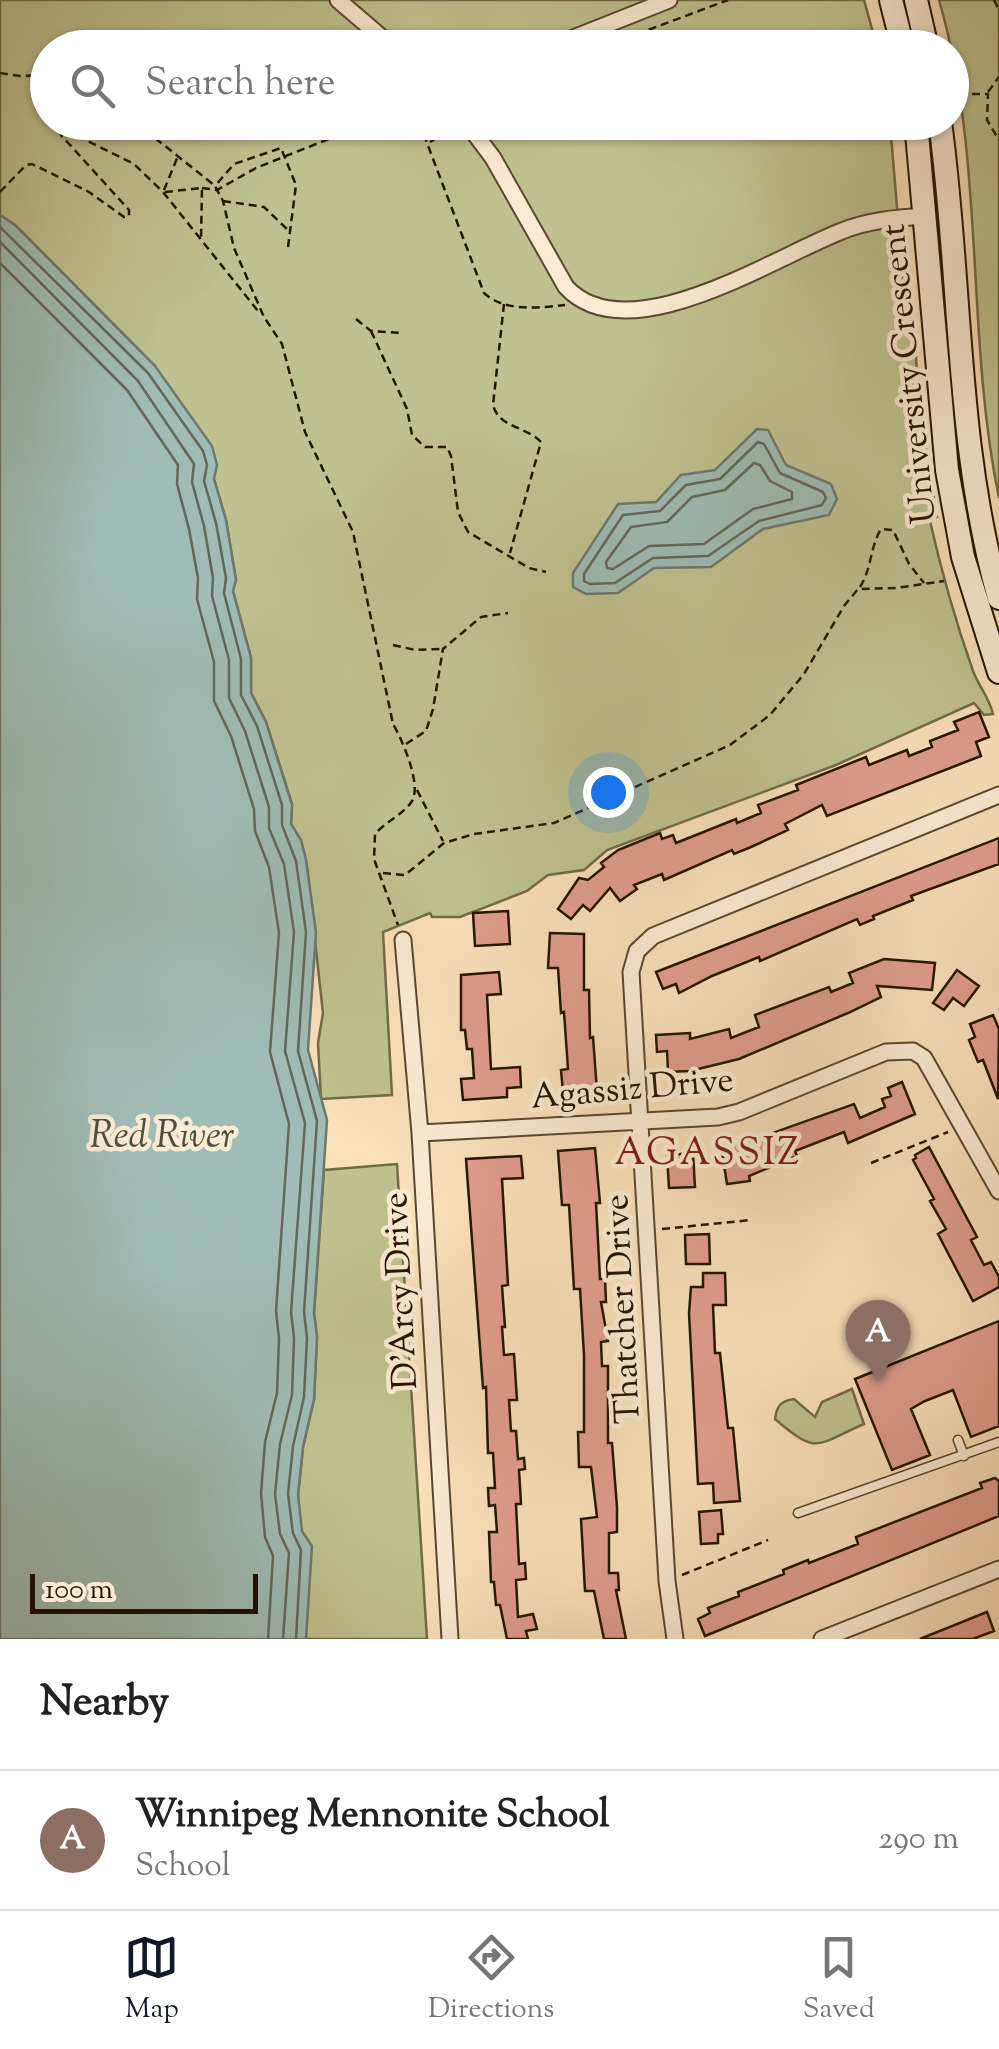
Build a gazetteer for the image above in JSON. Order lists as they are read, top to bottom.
{
  "streets": {
    "main road": ["University Crescent"],
    "street": ["Agassiz Drive", "D'Arcy Drive", "Thatcher Drive"]
  },
  "crossings": [
    ["Agassiz Drive", "D'Arcy Drive"],
    ["Agassiz Drive", "Thatcher Drive"]
  ],
  "districts": ["AGASSIZ"],
  "water": ["Red River"],
  "scale_bar": "100 m",
  "page": {
    "search": "Search here",
    "pins": "A",
    "scale": "100 m",
    "heading": "Nearby",
    "list": [
      {
        "mark": "A",
        "name": "Winnipeg Mennonite School",
        "note": "School",
        "value": "290 m"
      }
    ],
    "nav": ["Map", "Directions", "Saved"]
  }
}
